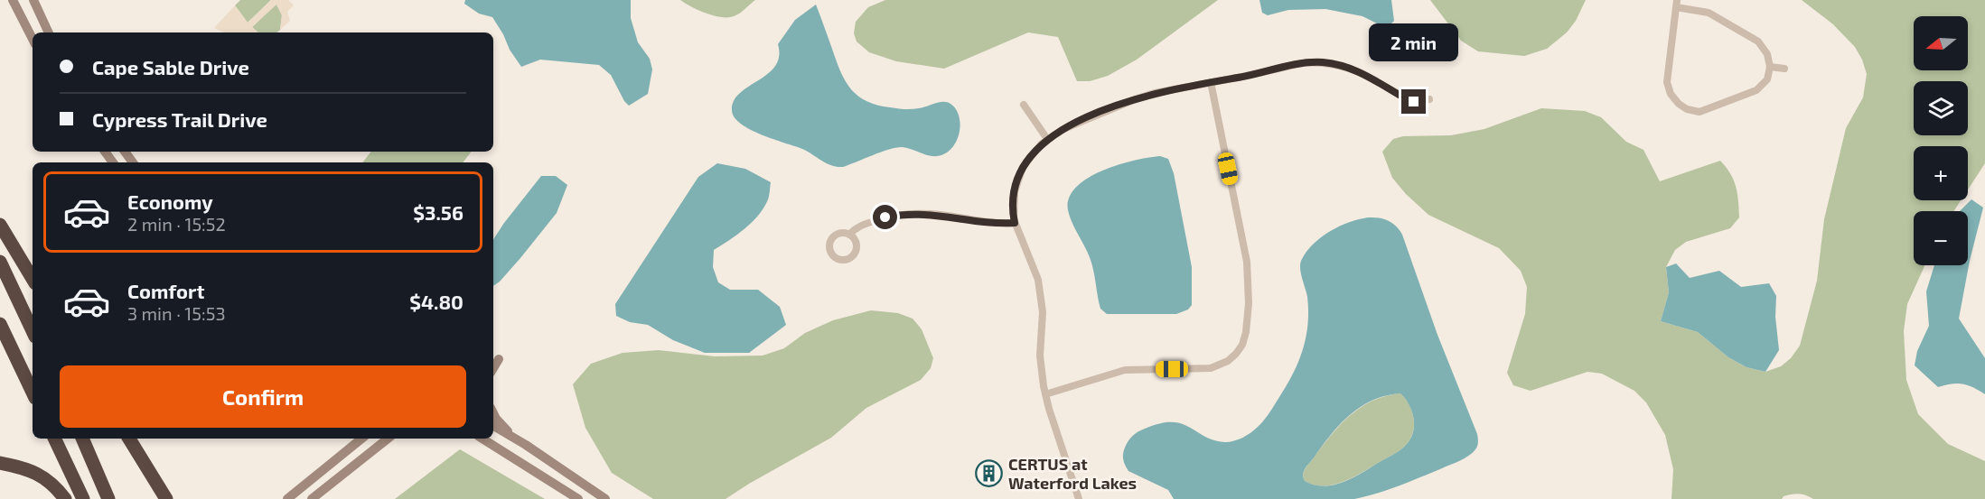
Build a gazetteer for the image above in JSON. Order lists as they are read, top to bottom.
{
  "places": {
    "building": ["CERTUS at Waterford Lakes"]
  },
  "north": "left",
  "page": {
    "map_buttons": ["+", "−"],
    "bubble": "2 min",
    "banner": ["Cape Sable Drive", "Cypress Trail Drive"],
    "list": [
      {
        "name": "Economy",
        "note": "2 min · 15:52",
        "value": "$3.56"
      },
      {
        "name": "Comfort",
        "note": "3 min · 15:53",
        "value": "$4.80"
      }
    ],
    "buttons": "Confirm"
  }
}
